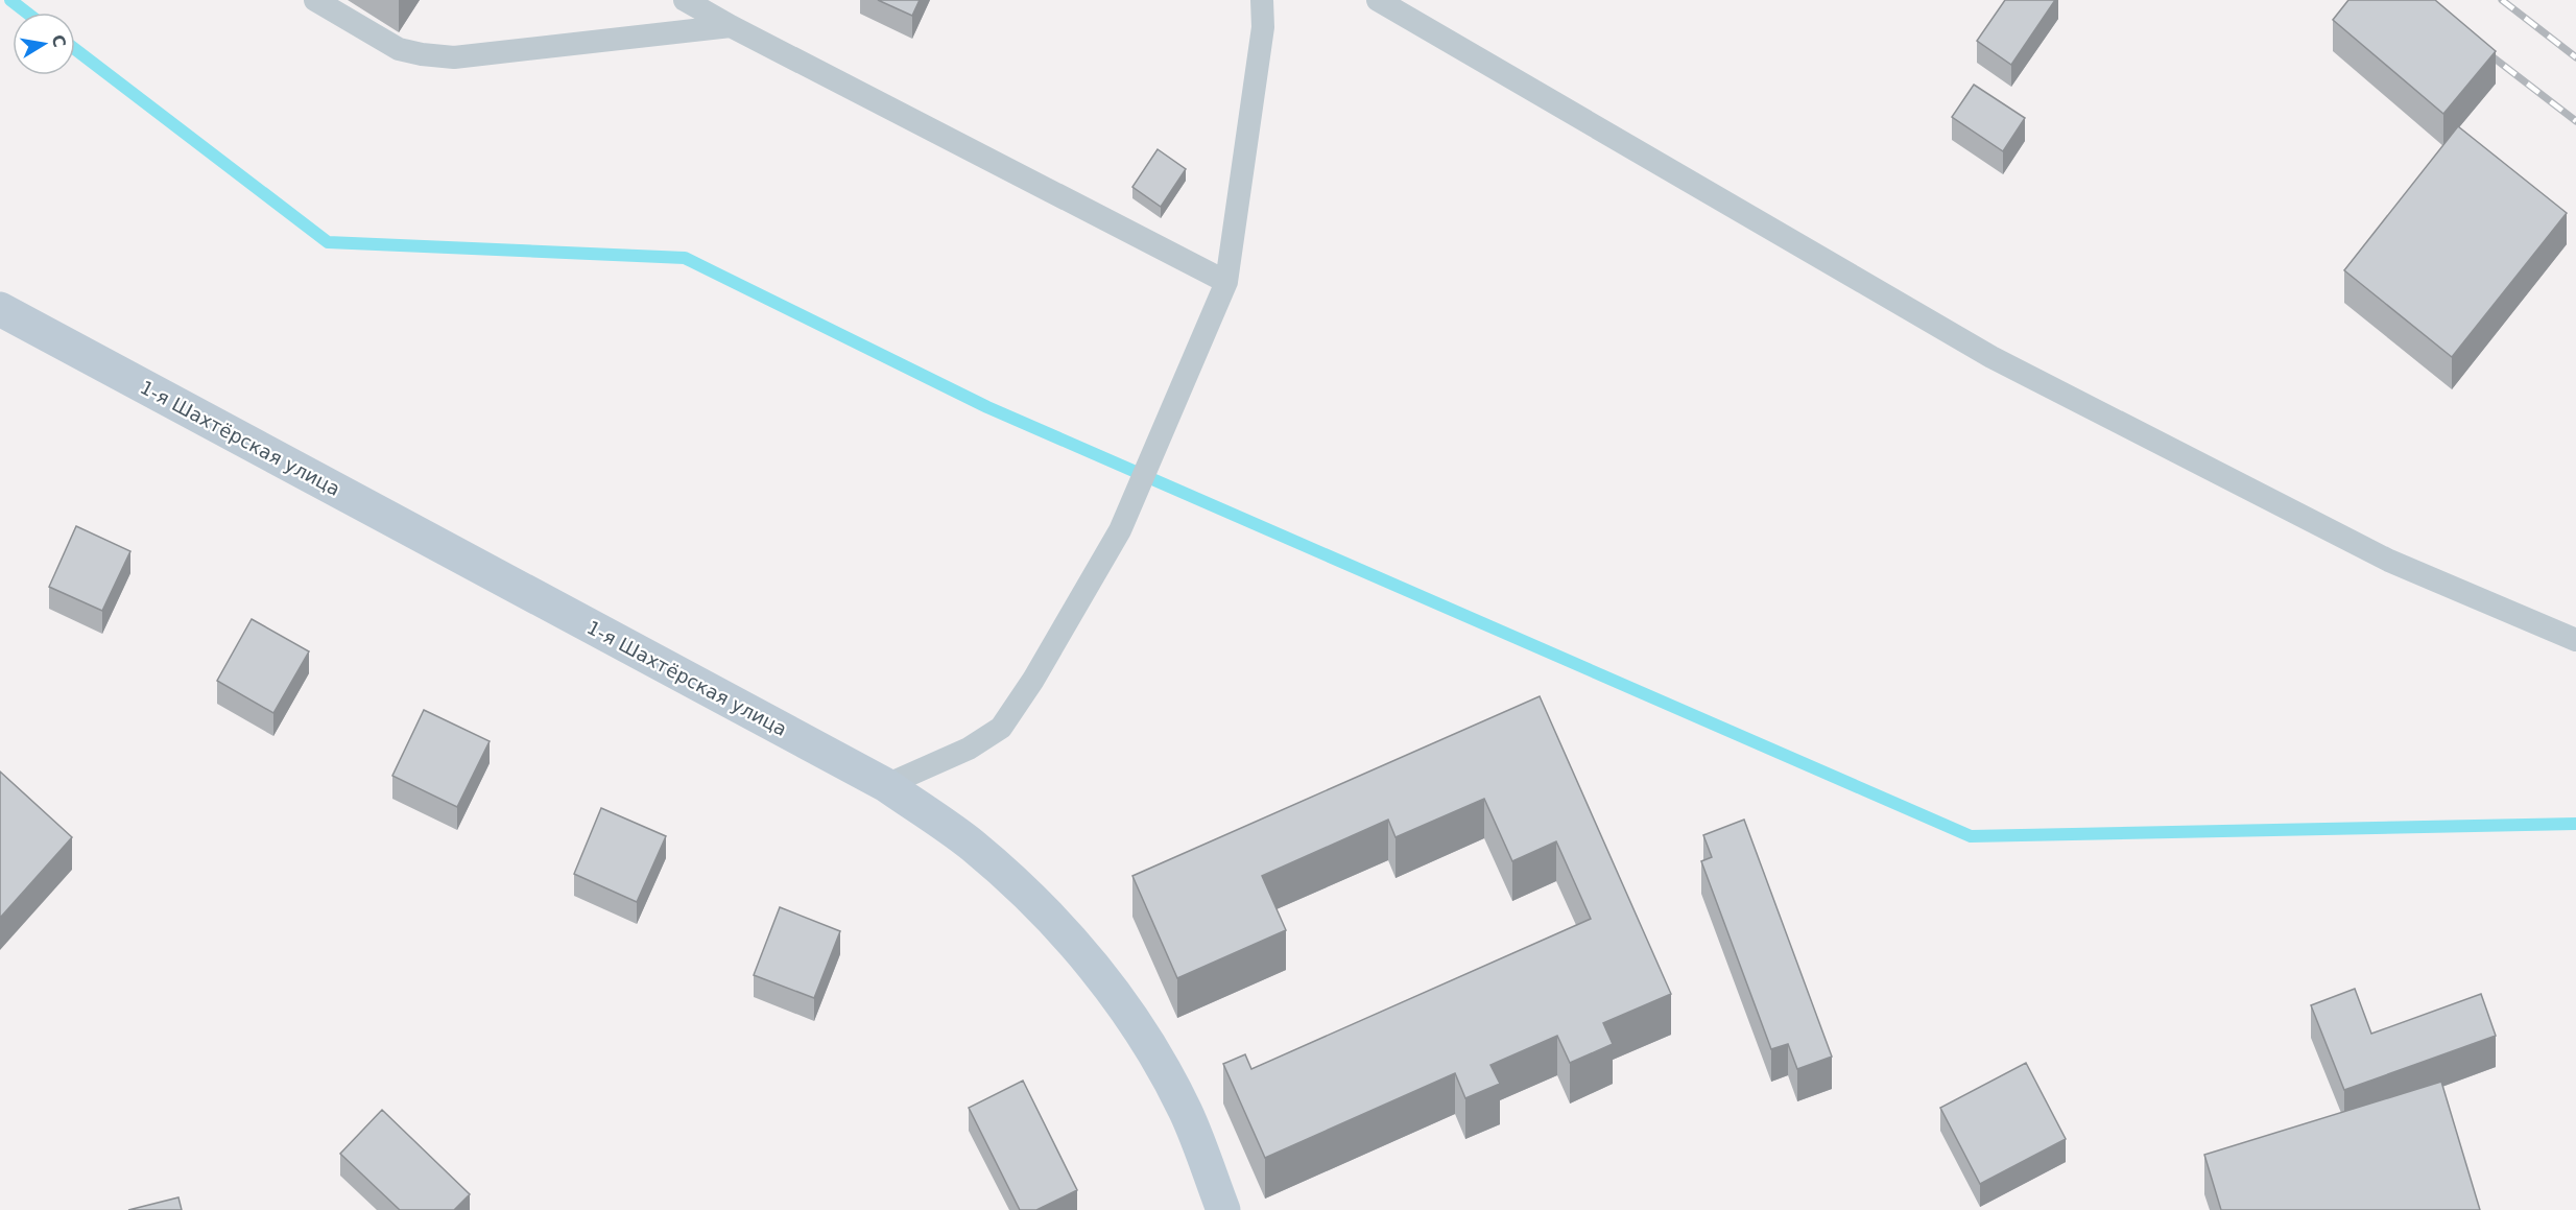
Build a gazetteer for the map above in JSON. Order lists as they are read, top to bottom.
{
  "streets": {
    "street": ["1-я Шахтёрская улица"]
  },
  "north": "right"
}
